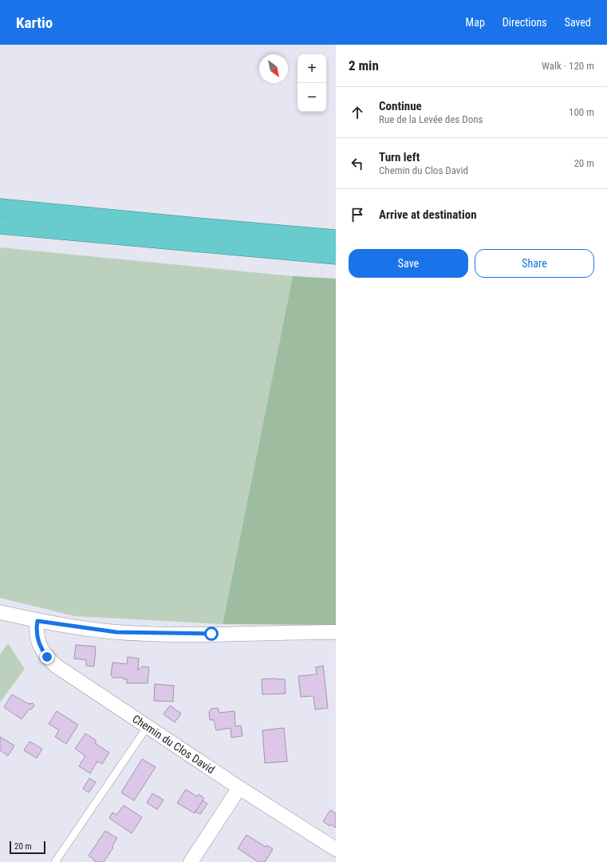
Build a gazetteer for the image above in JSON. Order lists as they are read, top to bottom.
{
  "streets": {
    "street": ["Chemin du Clos David"]
  },
  "scale_bar": "20 m",
  "north": "bottom right",
  "page": {
    "header": "Kartio",
    "nav": ["Map", "Directions", "Saved"],
    "heading": ["2 min", "Walk · 120 m"],
    "map_buttons": ["+", "−"],
    "list": [
      ["Continue", "Rue de la Levée des Dons", "100 m"],
      ["Turn left", "Chemin du Clos David", "20 m"],
      "Arrive at destination"
    ],
    "buttons": ["Save", "Share"],
    "scale": "20 m"
  }
}
